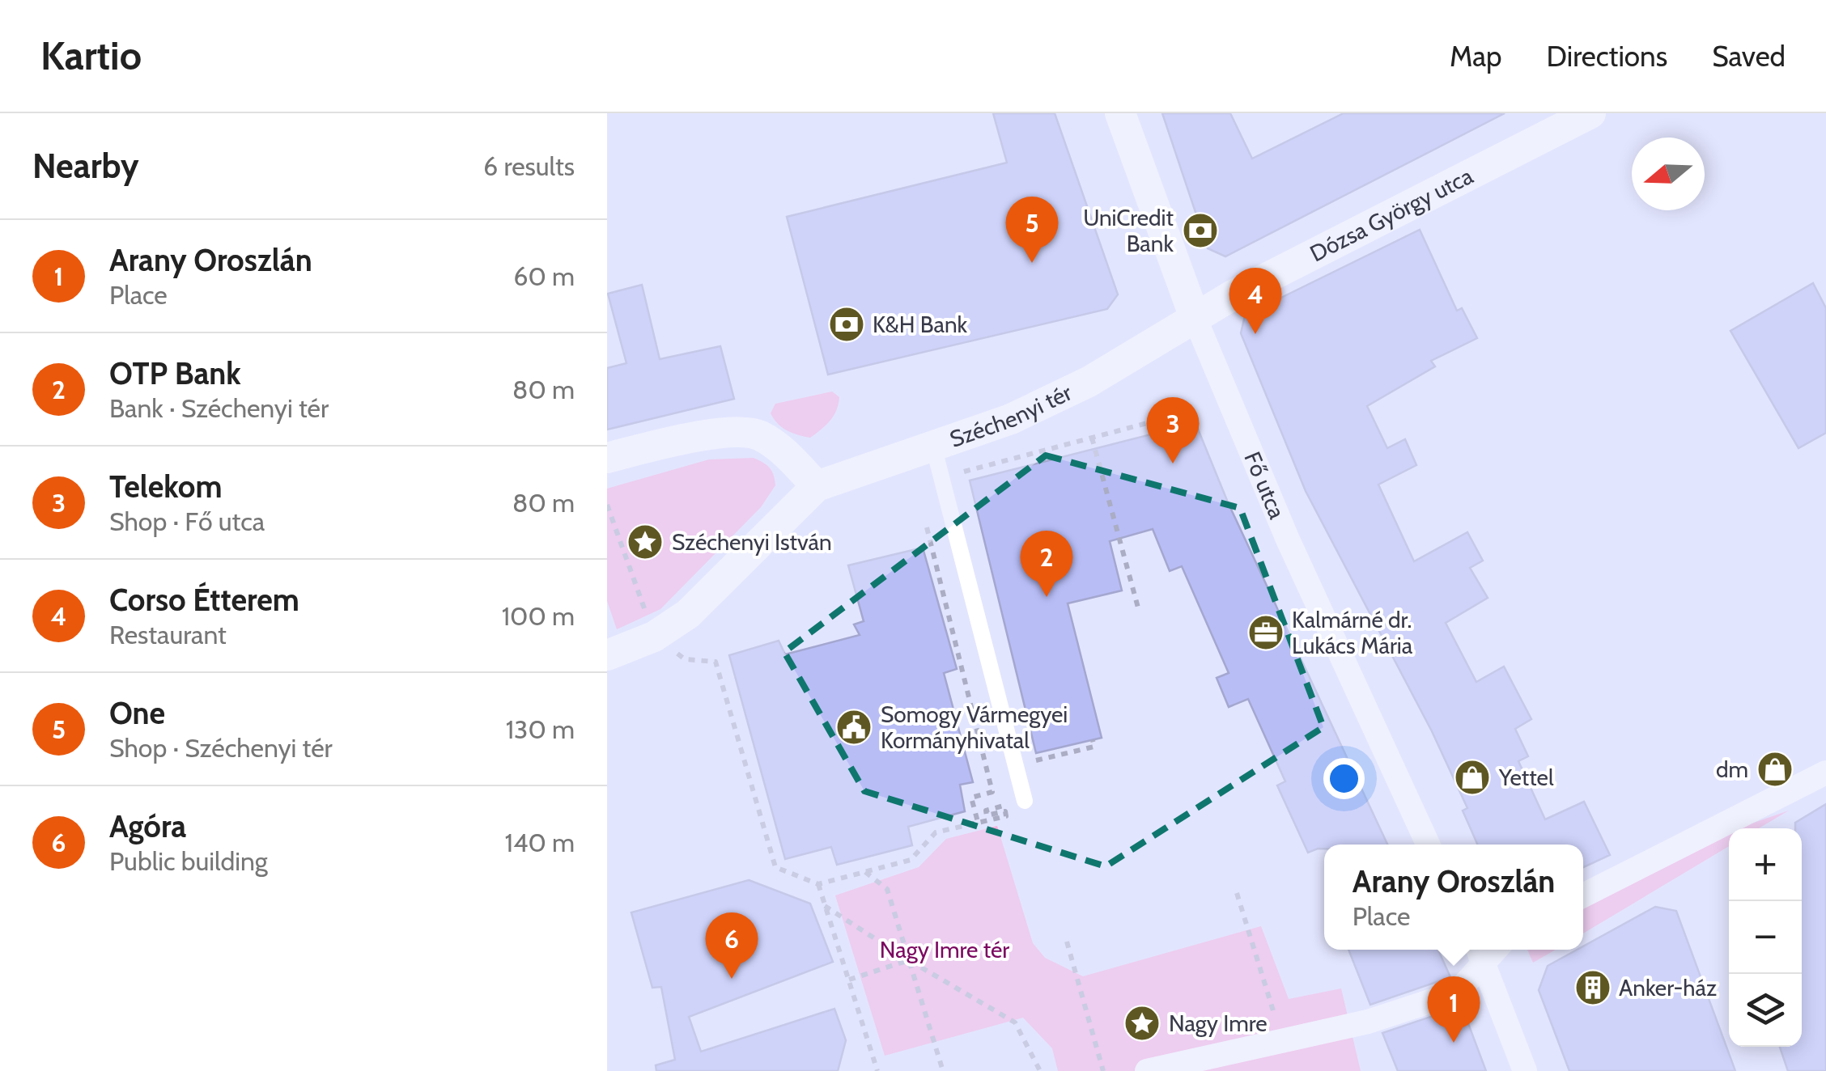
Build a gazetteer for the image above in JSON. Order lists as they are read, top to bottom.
{
  "streets": {
    "street": ["Dózsa György utca", "Széchenyi tér", "Fő utca"]
  },
  "crossings": [
    ["Dózsa György utca", "Széchenyi tér"],
    ["Dózsa György utca", "Fő utca"],
    ["Széchenyi tér", "Fő utca"]
  ],
  "parks": ["Nagy Imre tér"],
  "places": {
    "bank": ["UniCredit Bank", "K&H Bank"],
    "place": ["Széchenyi István", "Nagy Imre"],
    "office": ["Kalmárné dr. Lukács Mária"],
    "public building": ["Somogy Vármegyei Kormányhivatal"],
    "shop": ["dm", "Yettel"],
    "building": ["Anker-ház"]
  },
  "north": "left",
  "page": {
    "header": "Kartio",
    "nav": ["Map", "Directions", "Saved"],
    "heading": ["Nearby", "6 results"],
    "pins": [
      "5",
      "4",
      "3",
      "2",
      "6",
      "1"
    ],
    "list": [
      {
        "mark": "1",
        "name": "Arany Oroszlán",
        "note": "Place",
        "value": "60 m"
      },
      {
        "mark": "2",
        "name": "OTP Bank",
        "note": "Bank · Széchenyi tér",
        "value": "80 m"
      },
      {
        "mark": "3",
        "name": "Telekom",
        "note": "Shop · Fő utca",
        "value": "80 m"
      },
      {
        "mark": "4",
        "name": "Corso Étterem",
        "note": "Restaurant",
        "value": "100 m"
      },
      {
        "mark": "5",
        "name": "One",
        "note": "Shop · Széchenyi tér",
        "value": "130 m"
      },
      {
        "mark": "6",
        "name": "Agóra",
        "note": "Public building",
        "value": "140 m"
      }
    ],
    "map_buttons": ["+", "−"],
    "popup": ["Arany Oroszlán", "Place"]
  }
}
